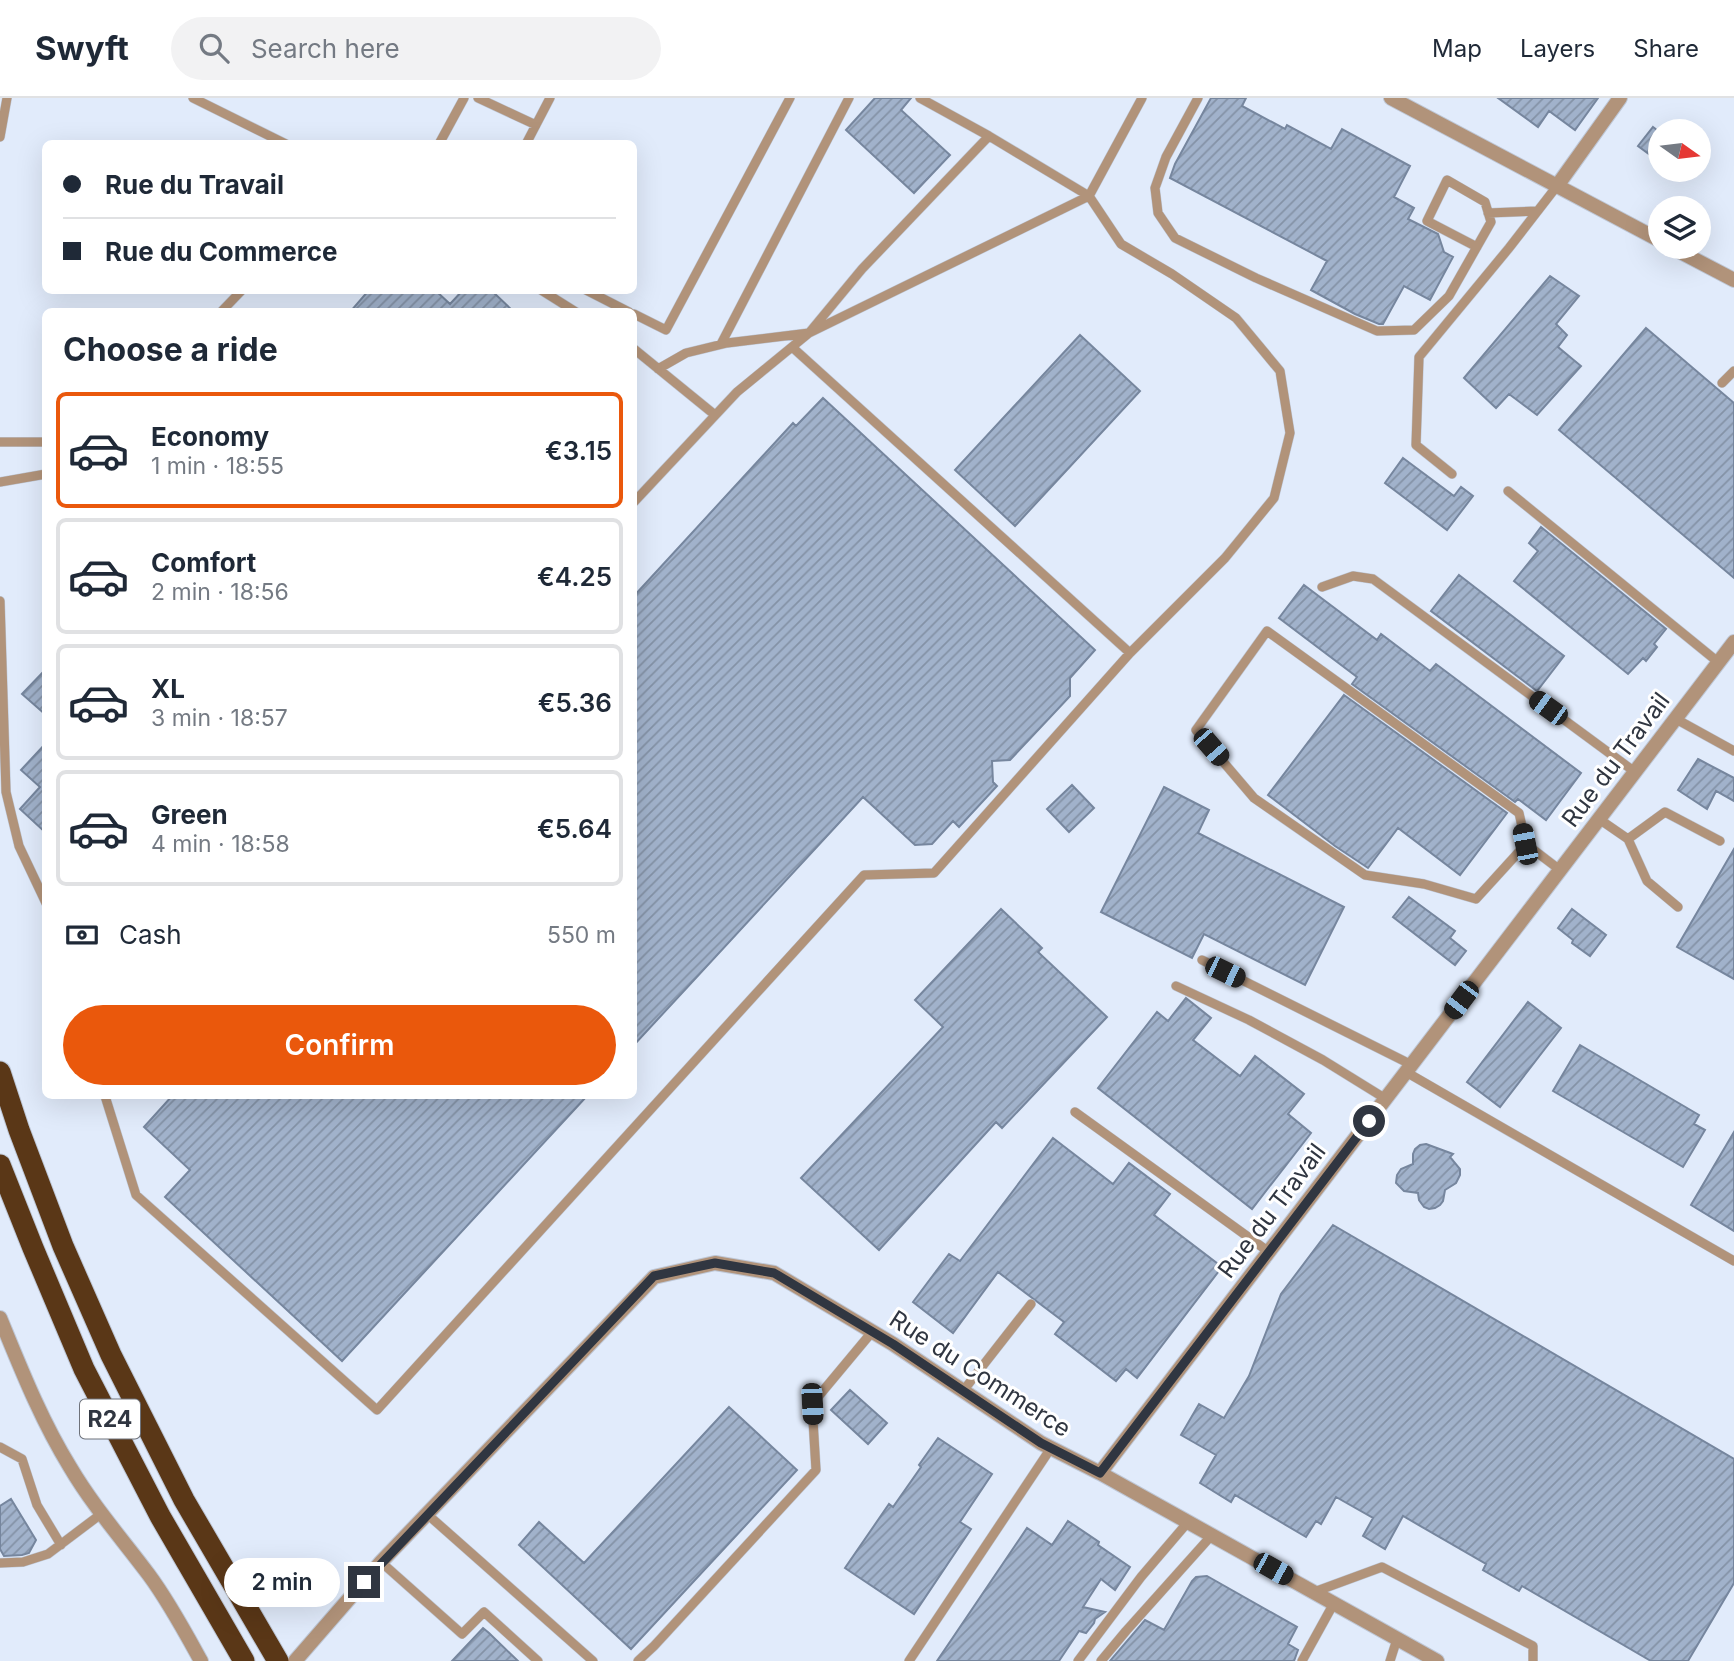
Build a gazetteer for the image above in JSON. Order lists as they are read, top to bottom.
{
  "streets": {
    "highway": ["R24"],
    "street": ["Rue du Travail", "Rue du Commerce"]
  },
  "crossings": [
    ["Rue du Travail", "Rue du Commerce"]
  ],
  "north": "right",
  "page": {
    "header": "Swyft",
    "search": "Search here",
    "nav": ["Map", "Layers", "Share"],
    "banner": ["Rue du Travail", "Rue du Commerce"],
    "heading": "Choose a ride",
    "list": [
      {
        "name": "Economy",
        "note": "1 min · 18:55",
        "value": "€3.15"
      },
      {
        "name": "Comfort",
        "note": "2 min · 18:56",
        "value": "€4.25"
      },
      {
        "name": "XL",
        "note": "3 min · 18:57",
        "value": "€5.36"
      },
      {
        "name": "Green",
        "note": "4 min · 18:58",
        "value": "€5.64"
      }
    ],
    "pay": ["Cash", "550 m"],
    "buttons": "Confirm",
    "bubble": "2 min"
  }
}
